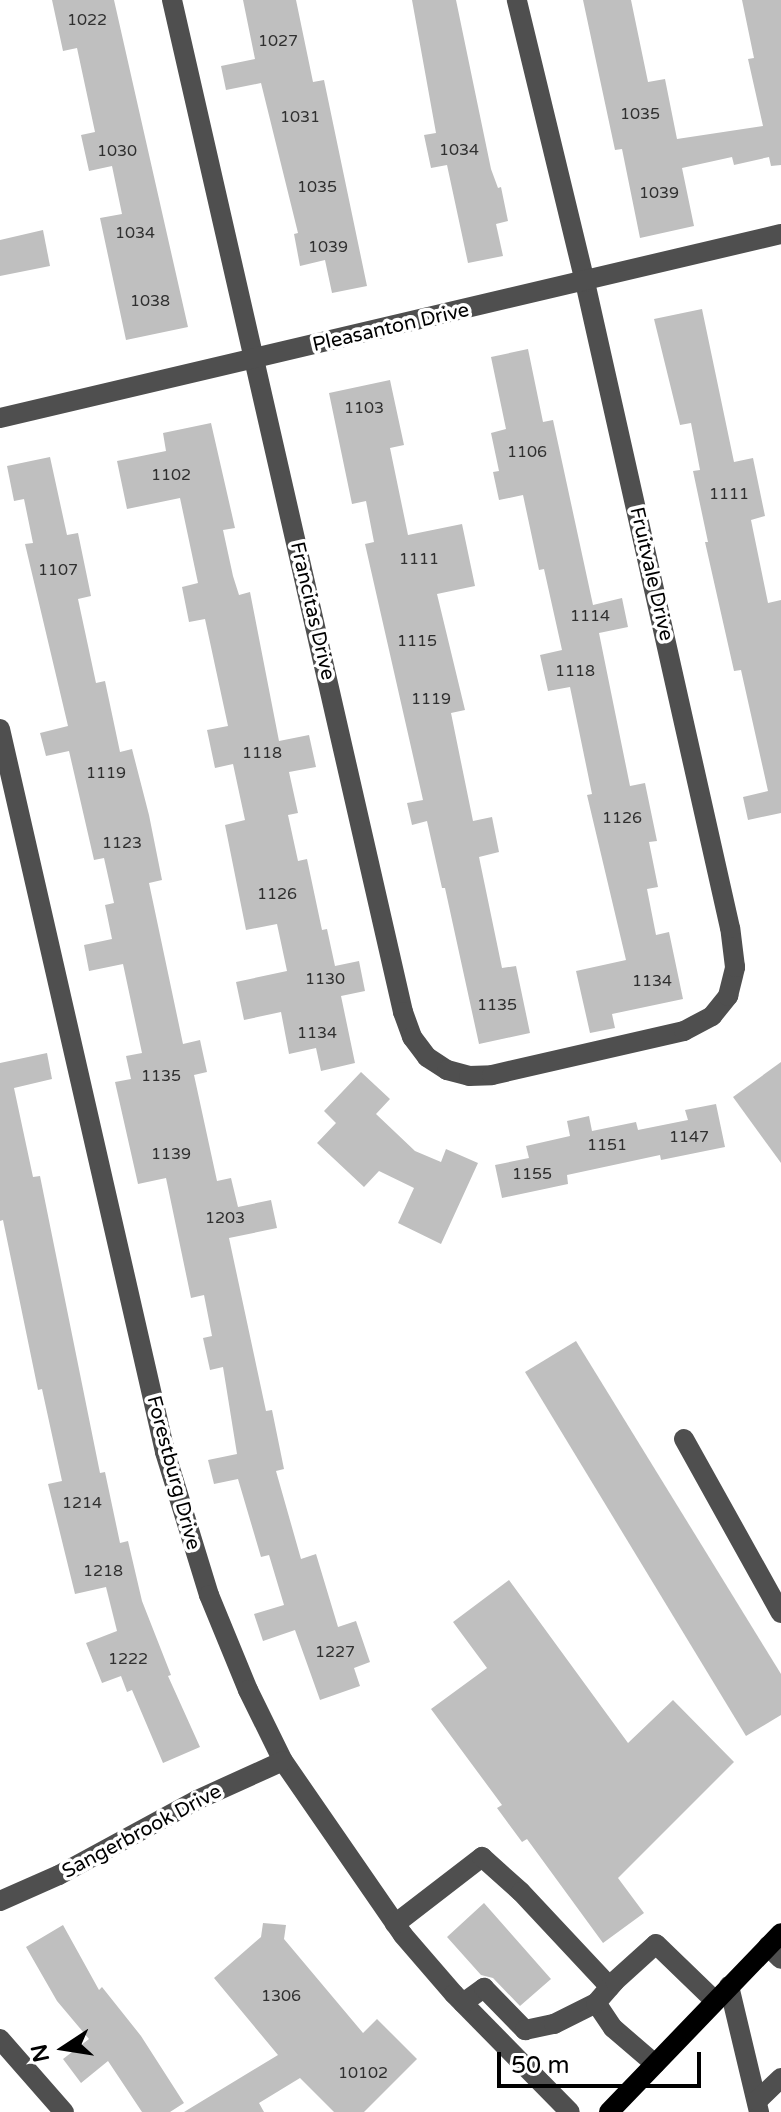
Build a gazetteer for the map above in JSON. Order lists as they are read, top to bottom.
{
  "streets": {
    "street": [
      "Pleasanton Drive",
      "Fruitvale Drive",
      "Francitas Drive",
      "Forestburg Drive",
      "Sangerbrook Drive"
    ]
  },
  "crossings": [
    ["Pleasanton Drive", "Fruitvale Drive"],
    ["Pleasanton Drive", "Francitas Drive"],
    ["Fruitvale Drive", "Francitas Drive"],
    ["Forestburg Drive", "Sangerbrook Drive"]
  ],
  "house_numbers": [
    "1022",
    "1027",
    "1035",
    "1031",
    "1034",
    "1030",
    "1035",
    "1039",
    "1034",
    "1039",
    "1038",
    "1103",
    "1106",
    "1102",
    "1111",
    "1111",
    "1107",
    "1114",
    "1115",
    "1118",
    "1119",
    "1118",
    "1119",
    "1126",
    "1123",
    "1126",
    "1130",
    "1134",
    "1135",
    "1134",
    "1135",
    "1147",
    "1151",
    "1139",
    "1155",
    "1203",
    "1214",
    "1218",
    "1227",
    "1222",
    "1306",
    "10102"
  ],
  "scale_bar": "50 m",
  "north": "left"
}
